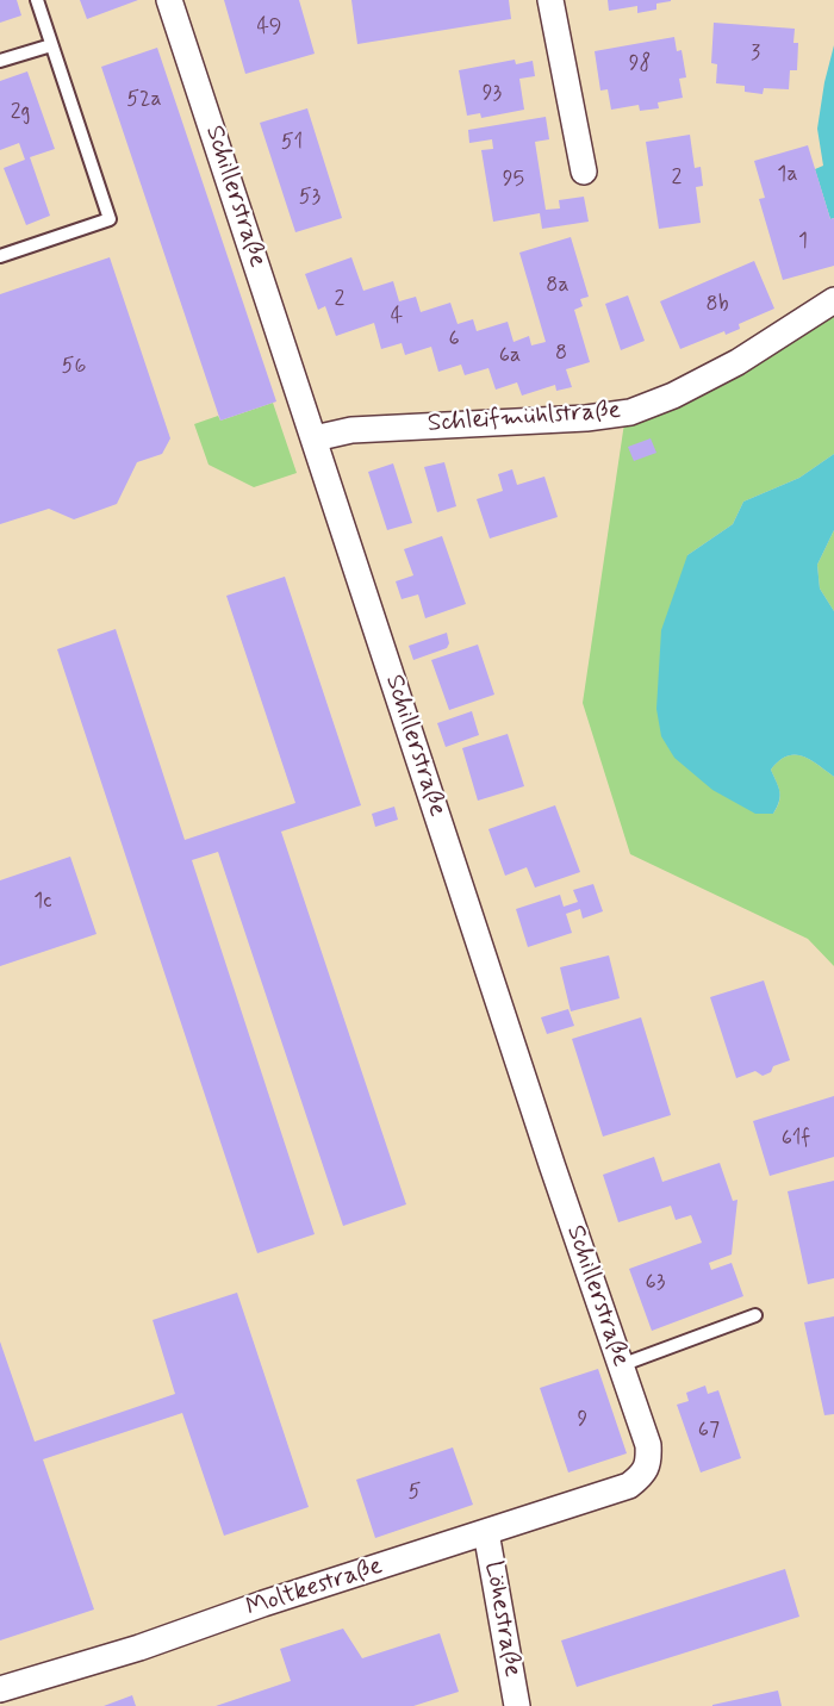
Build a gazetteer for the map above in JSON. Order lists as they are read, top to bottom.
{
  "streets": {
    "street": [
      "Schillerstraße",
      "Schleifmühlstraße",
      "Moltkestraße",
      "Löhestraße"
    ]
  },
  "crossings": [
    ["Schillerstraße", "Schleifmühlstraße"],
    ["Schillerstraße", "Moltkestraße"],
    ["Moltkestraße", "Löhestraße"]
  ],
  "house_numbers": [
    "49",
    "3",
    "98",
    "93",
    "52a",
    "2g",
    "51",
    "1a",
    "2",
    "95",
    "53",
    "1",
    "8a",
    "2",
    "8b",
    "4",
    "6",
    "8",
    "6a",
    "56",
    "1c",
    "61f",
    "63",
    "9",
    "67",
    "5"
  ]
}
